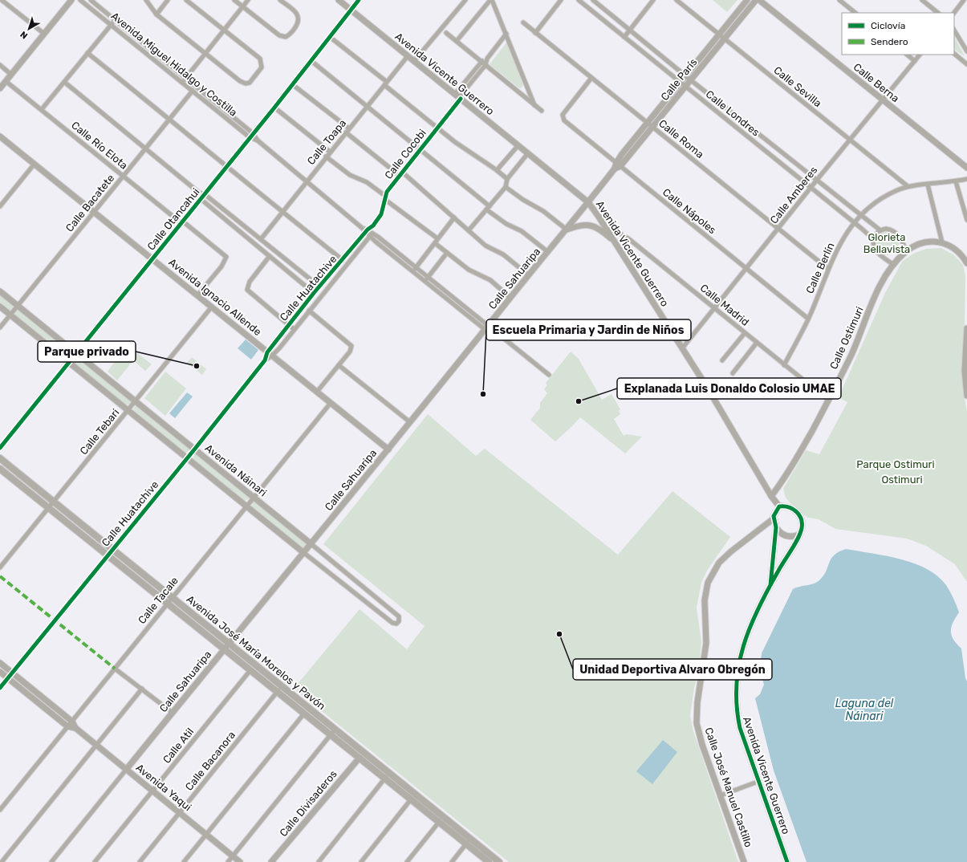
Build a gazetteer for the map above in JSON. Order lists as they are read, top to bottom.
{
  "streets": {
    "main road": ["Avenida José María Morelos y Pavón"],
    "street": [
      "Avenida Miguel Hidalgo y Costilla",
      "Avenida Vicente Guerrero",
      "Calle París",
      "Calle Berna",
      "Calle Sevilla",
      "Calle Londres",
      "Calle Roma",
      "Calle Toapa",
      "Calle Río Elota",
      "Calle Cocobi",
      "Calle Amberes",
      "Calle Bacatete",
      "Calle Nápoles",
      "Calle Otancahui",
      "Calle Berlín",
      "Calle Sahuaripa",
      "Calle Huatachive",
      "Avenida Ignacio Allende",
      "Calle Madrid",
      "Calle Ostimuri",
      "Calle Tebari",
      "Avenida Náinari",
      "Calle Tacale",
      "Calle Atil",
      "Calle Bacanora",
      "Avenida Yaqui",
      "Calle José Manuel Castillo",
      "Calle Divisaderos"
    ]
  },
  "crossings": [
    ["Avenida Miguel Hidalgo y Costilla", "Calle Toapa"],
    ["Avenida Miguel Hidalgo y Costilla", "Calle Cocobi"],
    ["Avenida Miguel Hidalgo y Costilla", "Calle Bacatete"],
    ["Avenida Miguel Hidalgo y Costilla", "Calle Otancahui"],
    ["Avenida Miguel Hidalgo y Costilla", "Calle Sahuaripa"],
    ["Avenida Miguel Hidalgo y Costilla", "Calle Huatachive"],
    ["Avenida Vicente Guerrero", "Calle París"],
    ["Avenida Vicente Guerrero", "Calle Toapa"],
    ["Avenida Vicente Guerrero", "Calle Cocobi"],
    ["Avenida Vicente Guerrero", "Calle Amberes"],
    ["Avenida Vicente Guerrero", "Calle Otancahui"],
    ["Avenida Vicente Guerrero", "Calle Sahuaripa"],
    ["Avenida Vicente Guerrero", "Calle Madrid"],
    ["Avenida Vicente Guerrero", "Calle Ostimuri"],
    ["Avenida Vicente Guerrero", "Calle José Manuel Castillo"],
    ["Calle París", "Calle Berna"],
    ["Calle París", "Calle Sevilla"],
    ["Calle París", "Calle Londres"],
    ["Calle París", "Calle Roma"],
    ["Calle París", "Calle Nápoles"],
    ["Calle París", "Calle Sahuaripa"],
    ["Calle Berna", "Calle Amberes"],
    ["Calle Sevilla", "Calle Amberes"],
    ["Calle Sevilla", "Calle Berlín"],
    ["Calle Londres", "Calle Amberes"],
    ["Calle Londres", "Calle Berlín"],
    ["Calle Londres", "Calle Ostimuri"],
    ["Calle Roma", "Calle Amberes"],
    ["Calle Roma", "Calle Nápoles"],
    ["Calle Roma", "Calle Berlín"],
    ["Calle Río Elota", "Calle Bacatete"],
    ["Calle Río Elota", "Calle Otancahui"],
    ["Calle Río Elota", "Avenida Ignacio Allende"],
    ["Calle Cocobi", "Calle Huatachive"],
    ["Calle Amberes", "Calle Nápoles"],
    ["Calle Amberes", "Calle Madrid"],
    ["Calle Bacatete", "Avenida Ignacio Allende"],
    ["Calle Bacatete", "Avenida Náinari"],
    ["Calle Nápoles", "Calle Berlín"],
    ["Calle Otancahui", "Avenida Ignacio Allende"],
    ["Calle Otancahui", "Avenida Náinari"],
    ["Calle Berlín", "Calle Madrid"],
    ["Calle Sahuaripa", "Avenida Ignacio Allende"],
    ["Calle Sahuaripa", "Avenida Náinari"],
    ["Calle Sahuaripa", "Avenida José María Morelos y Pavón"],
    ["Calle Sahuaripa", "Avenida Yaqui"],
    ["Calle Huatachive", "Avenida Ignacio Allende"],
    ["Calle Huatachive", "Avenida Náinari"],
    ["Calle Huatachive", "Avenida José María Morelos y Pavón"],
    ["Calle Huatachive", "Avenida Yaqui"],
    ["Avenida Ignacio Allende", "Calle Tebari"],
    ["Avenida Ignacio Allende", "Calle Tacale"],
    ["Calle Madrid", "Calle Ostimuri"],
    ["Calle Tebari", "Avenida Náinari"],
    ["Calle Tebari", "Avenida José María Morelos y Pavón"],
    ["Avenida Náinari", "Calle Tacale"],
    ["Calle Tacale", "Avenida José María Morelos y Pavón"],
    ["Calle Tacale", "Avenida Yaqui"],
    ["Avenida José María Morelos y Pavón", "Calle Atil"],
    ["Avenida José María Morelos y Pavón", "Calle Bacanora"],
    ["Avenida José María Morelos y Pavón", "Calle Divisaderos"],
    ["Calle Atil", "Avenida Yaqui"],
    ["Calle Bacanora", "Avenida Yaqui"]
  ],
  "water": ["Laguna del Náinari"],
  "parks": ["Glorieta Bellavista", "Parque Ostimuri", "Ostimuri"],
  "places": [
    "Parque privado",
    "Escuela Primaria y Jardin de Niños",
    "Explanada Luis Donaldo Colosio UMAE",
    "Unidad Deportiva Alvaro Obregón"
  ],
  "legend": ["Ciclovía", "Sendero"],
  "north": "bottom left"
}
